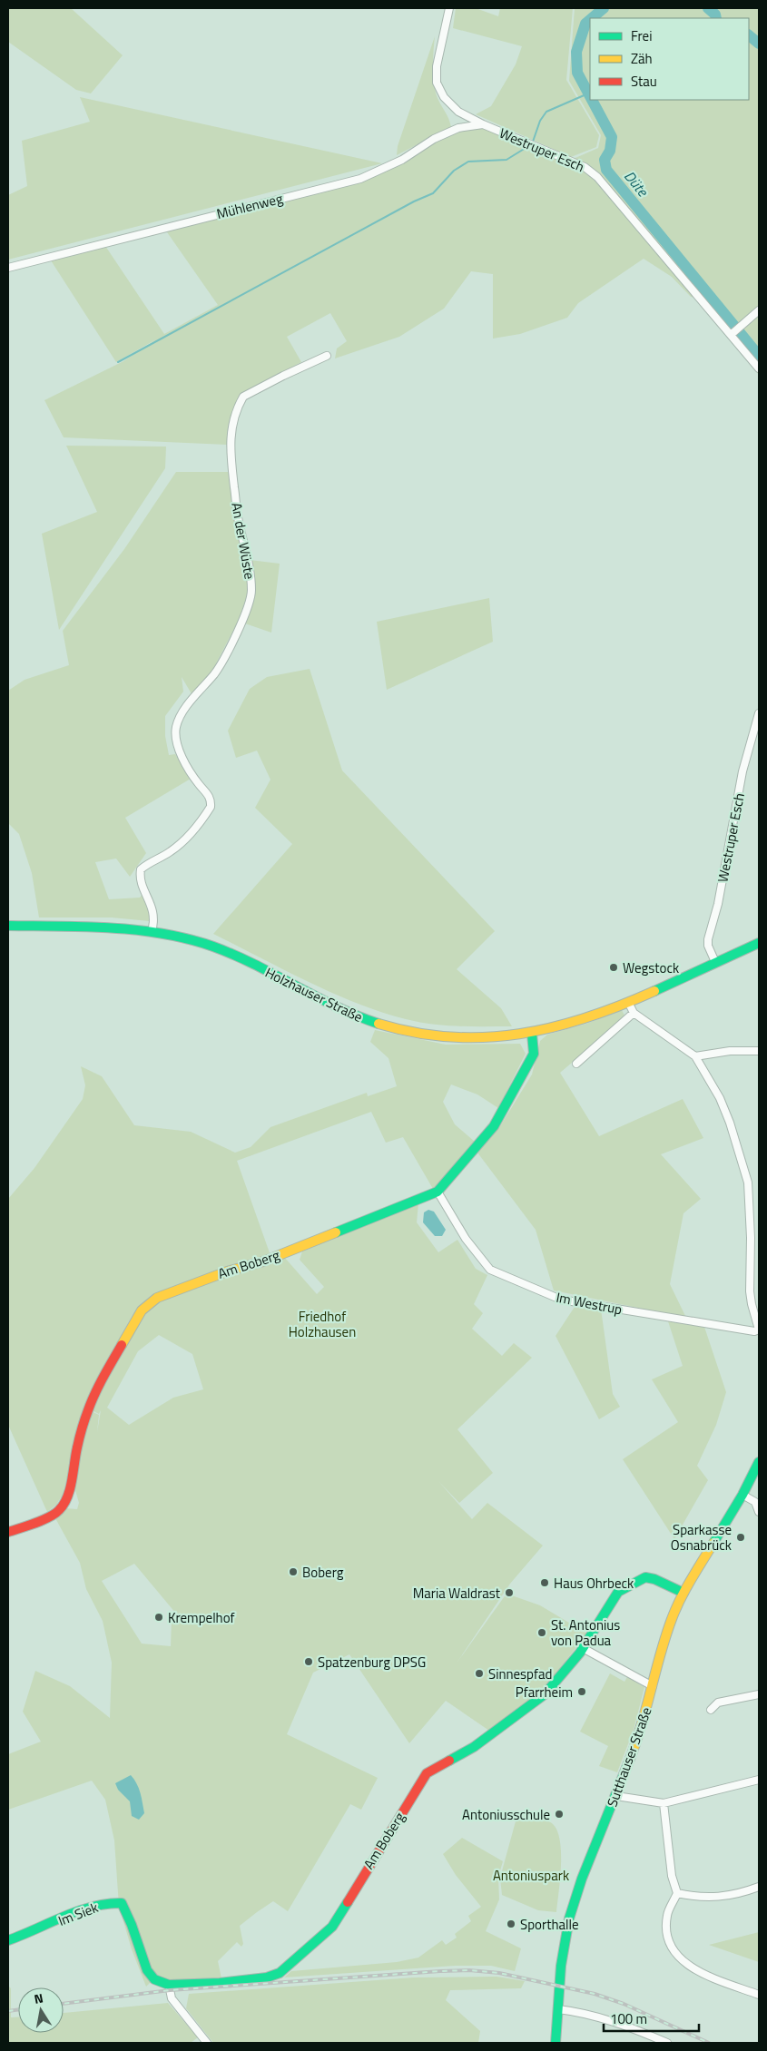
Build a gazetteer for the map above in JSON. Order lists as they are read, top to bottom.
{
  "streets": {
    "street": [
      "Westruper Esch",
      "Mühlenweg",
      "An der Wüste",
      "Holzhauser Straße",
      "Am Boberg",
      "Im Westrup",
      "Sutthauser Straße",
      "Im Siek"
    ]
  },
  "crossings": [
    ["Westruper Esch", "Mühlenweg"],
    ["Westruper Esch", "Holzhauser Straße"],
    ["An der Wüste", "Holzhauser Straße"],
    ["Holzhauser Straße", "Am Boberg"],
    ["Am Boberg", "Im Westrup"],
    ["Am Boberg", "Sutthauser Straße"],
    ["Am Boberg", "Im Siek"]
  ],
  "water": ["Düte"],
  "parks": ["Friedhof Holzhausen", "Antoniuspark"],
  "places": [
    "Wegstock",
    "Sparkasse Osnabrück",
    "Boberg",
    "Haus Ohrbeck",
    "Maria Waldrast",
    "Krempelhof",
    "St. Antonius von Padua",
    "Spatzenburg DPSG",
    "Sinnespfad",
    "Pfarrheim",
    "Antoniusschule",
    "Sporthalle"
  ],
  "legend": ["Frei", "Zäh", "Stau"],
  "scale_bar": "100 m",
  "north": "top"
}
